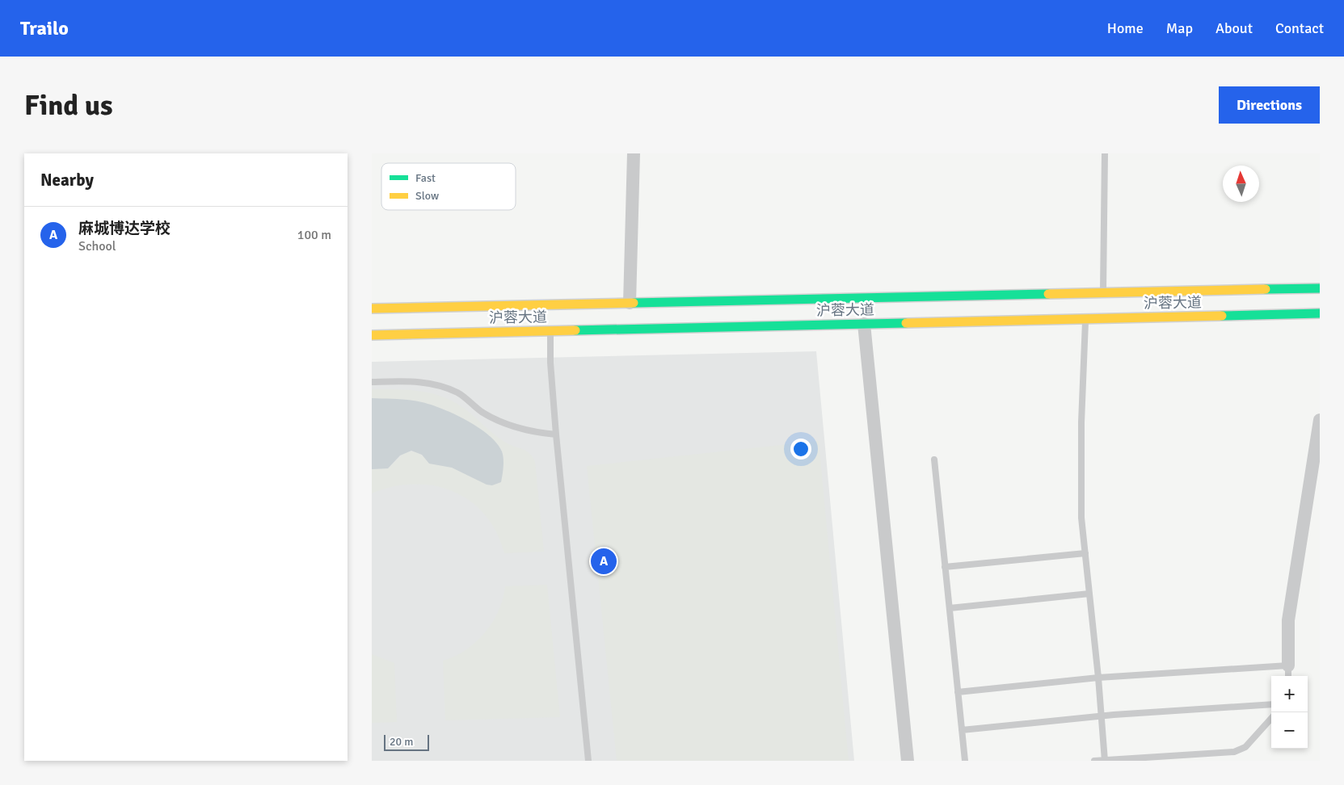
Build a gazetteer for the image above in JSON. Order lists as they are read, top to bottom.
{
  "streets": {
    "main road": ["沪蓉大道"]
  },
  "legend": ["Fast", "Slow"],
  "scale_bar": "20 m",
  "north": "top",
  "page": {
    "header": "Trailo",
    "nav": [
      "Home",
      "Map",
      "About",
      "Contact"
    ],
    "buttons": "Directions",
    "title": "Find us",
    "heading": "Nearby",
    "list": [
      {
        "mark": "A",
        "name": "麻城博达学校",
        "note": "School",
        "value": "100 m"
      }
    ],
    "pins": "A",
    "map_buttons": ["+", "−"],
    "scale": "20 m"
  }
}
